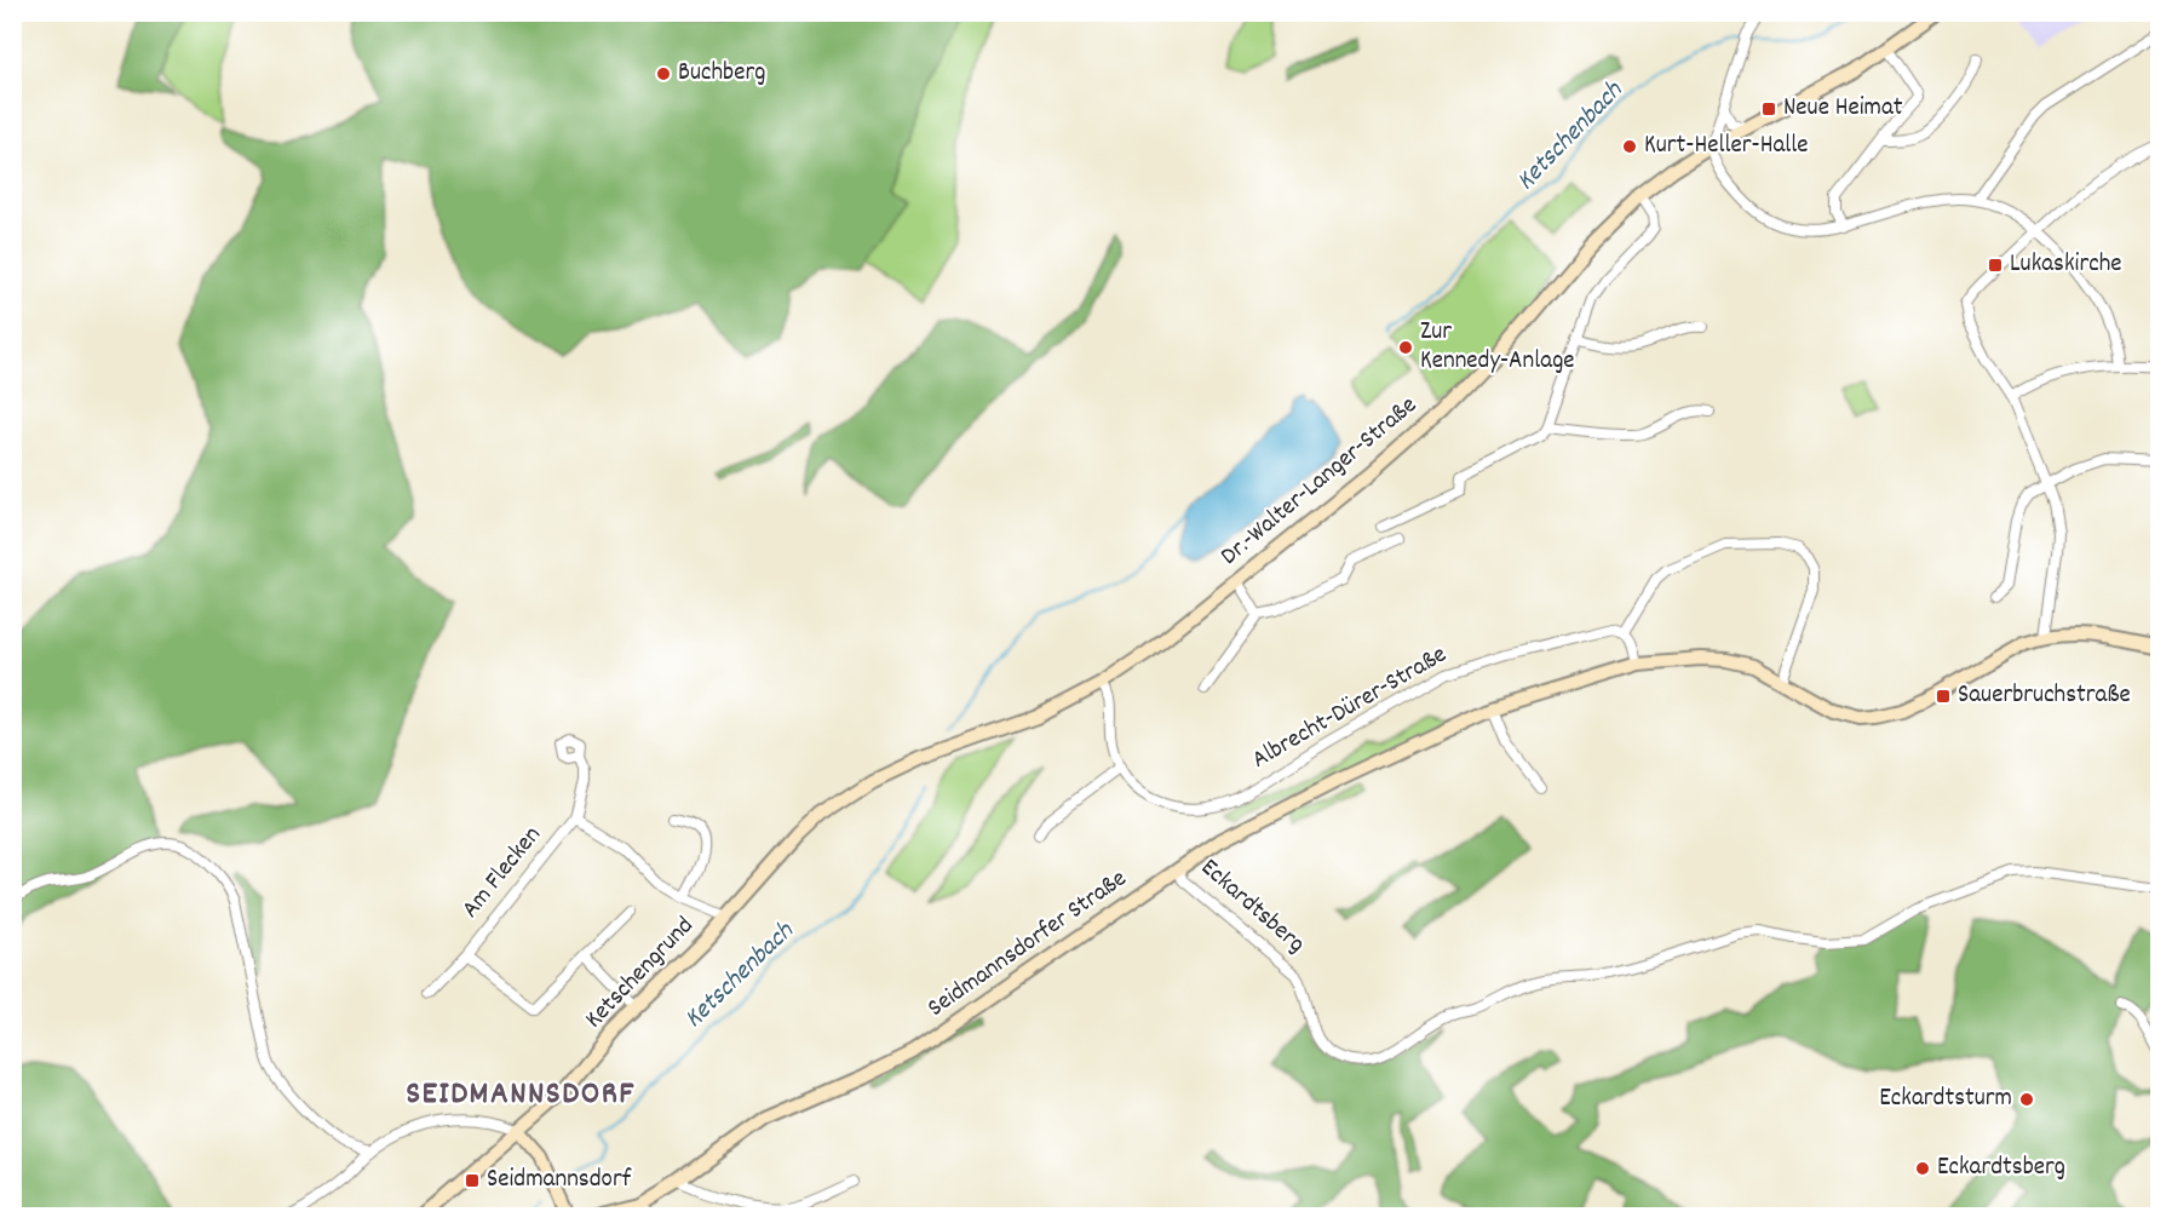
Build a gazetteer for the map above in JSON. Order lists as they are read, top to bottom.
{
  "streets": {
    "street": [
      "Dr.-Walter-Langer-Straße",
      "Albrecht-Dürer-Straße",
      "Am Flecken",
      "Eckardtsberg",
      "Seidmannsdorfer Straße",
      "Ketschengrund"
    ]
  },
  "crossings": [
    ["Dr.-Walter-Langer-Straße", "Albrecht-Dürer-Straße"],
    ["Dr.-Walter-Langer-Straße", "Ketschengrund"],
    ["Eckardtsberg", "Seidmannsdorfer Straße"]
  ],
  "districts": ["SEIDMANNSDORF"],
  "water": ["Ketschenbach"],
  "places": {
    "other": [
      "Buchberg",
      "Kurt-Heller-Halle",
      "Zur Kennedy-Anlage",
      "Eckardtsturm",
      "Eckardtsberg"
    ],
    "transit": [
      "Neue Heimat",
      "Lukaskirche",
      "Sauerbruchstraße",
      "Seidmannsdorf"
    ]
  }
}
